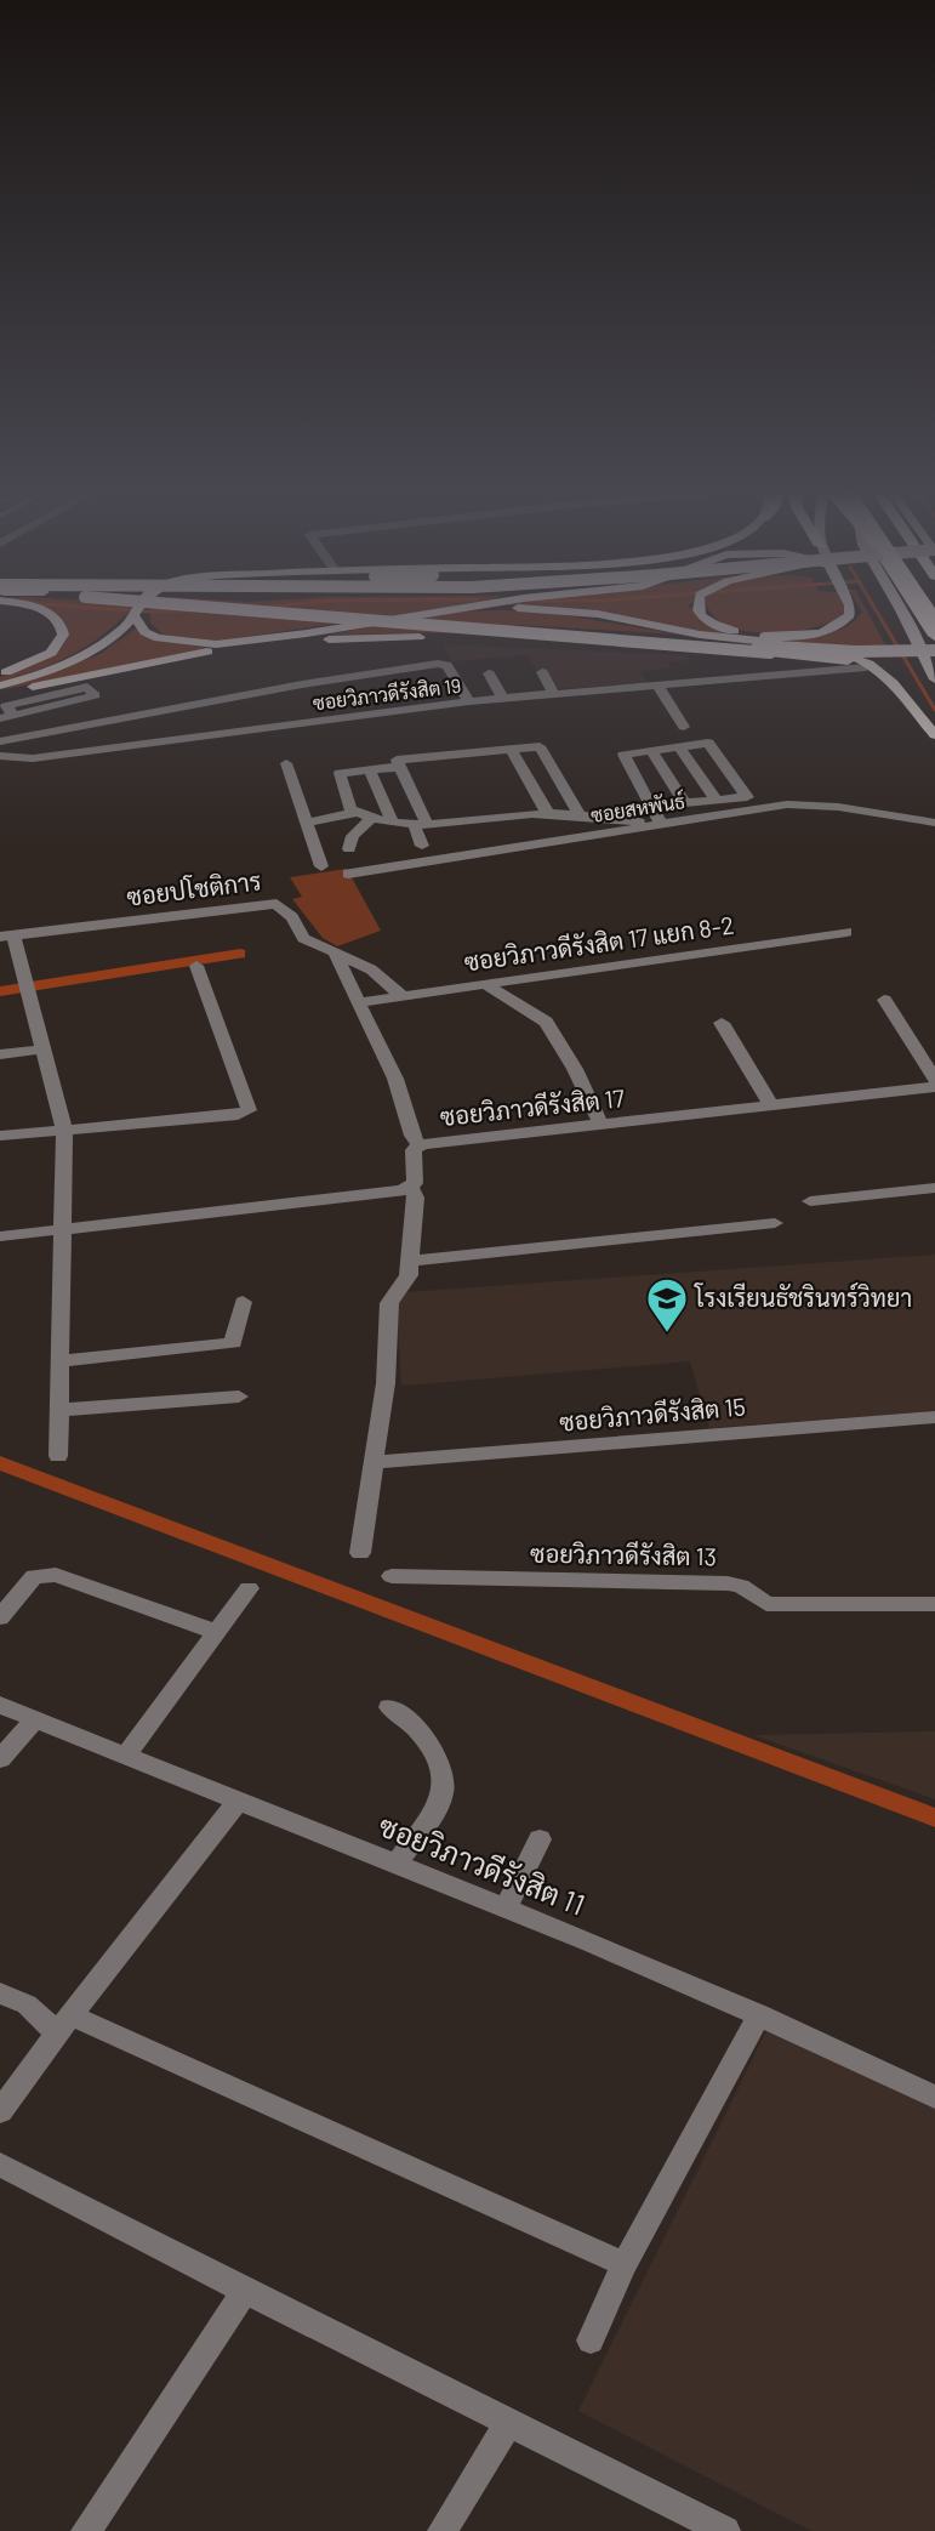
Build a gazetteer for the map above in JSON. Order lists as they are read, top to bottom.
{
  "streets": {
    "street": [
      "ซอยวิภาวดีรังสิต 19",
      "ซอยสหพันธ์",
      "ซอยปโชติการ",
      "ซอยวิภาวดีรังสิต 17 แยก 8-2",
      "ซอยวิภาวดีรังสิต 17",
      "ซอยวิภาวดีรังสิต 15",
      "ซอยวิภาวดีรังสิต 13",
      "ซอยวิภาวดีรังสิต 11"
    ]
  },
  "crossings": [
    ["ซอยปโชติการ", "ซอยวิภาวดีรังสิต 17 แยก 8-2"],
    ["ซอยวิภาวดีรังสิต 17", "ซอยวิภาวดีรังสิต 15"]
  ],
  "places": {
    "school or university": ["โรงเรียนธัชรินทร์วิทยา"]
  }
}
